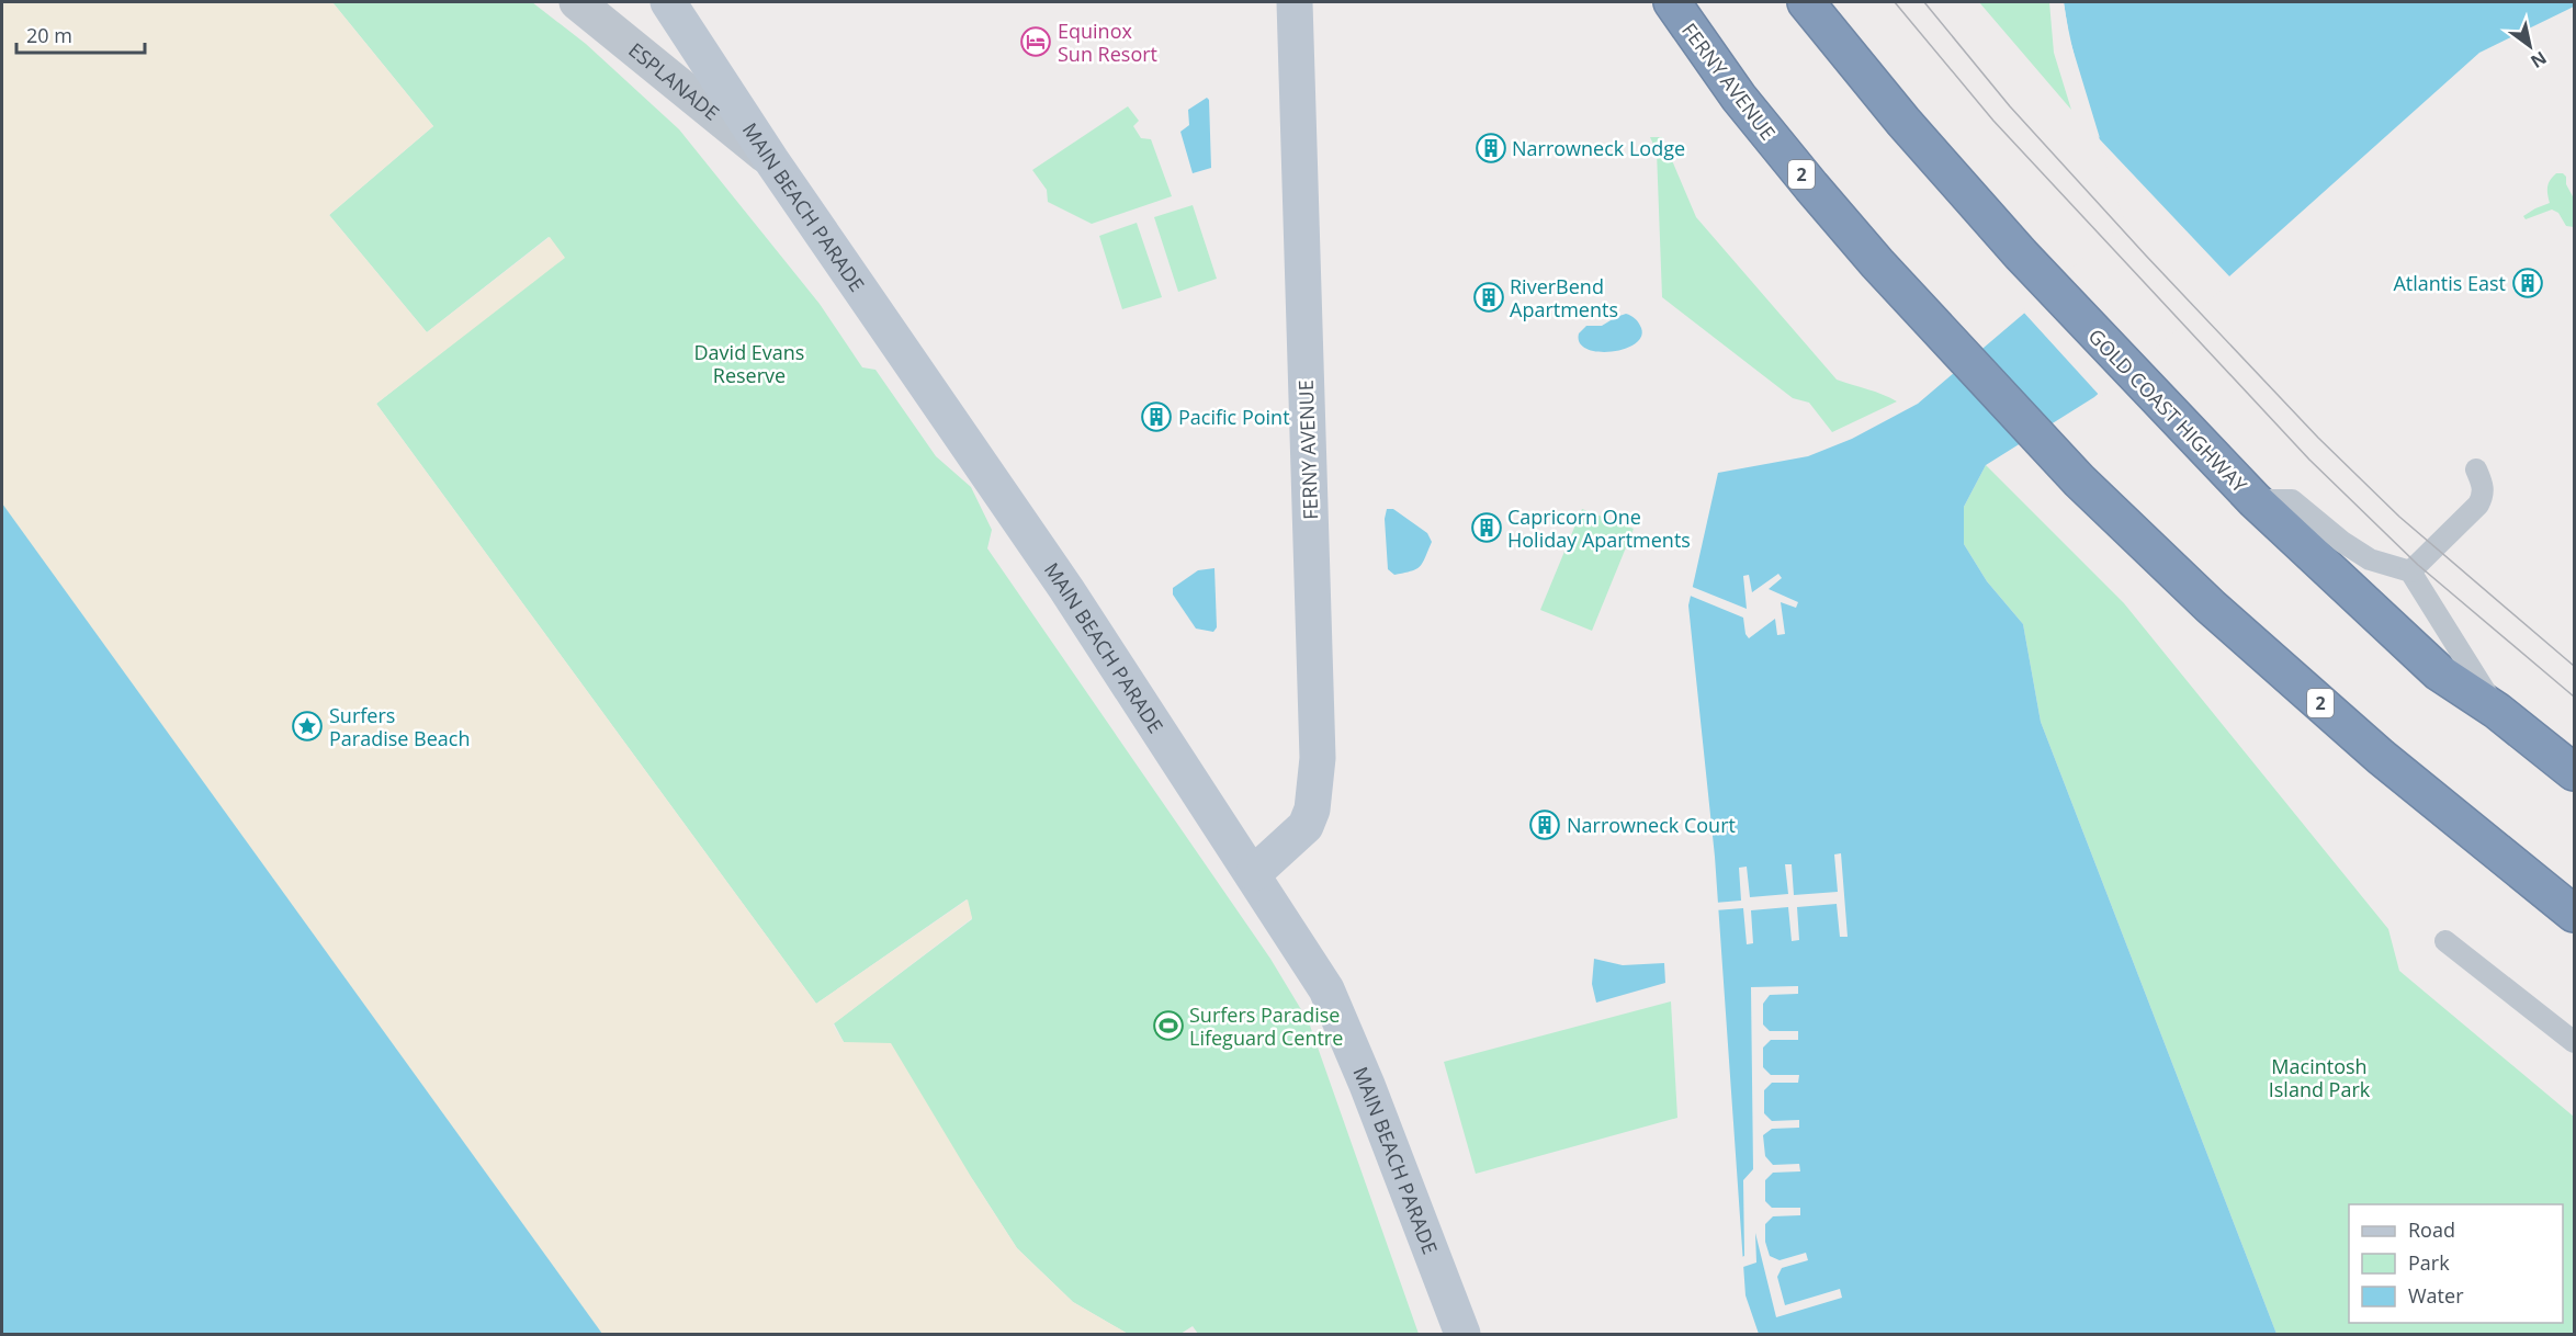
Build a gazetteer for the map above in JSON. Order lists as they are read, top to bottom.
{
  "streets": {
    "highway": ["FERNY AVENUE", "2", "GOLD COAST HIGHWAY"],
    "street": ["ESPLANADE", "MAIN BEACH PARADE"]
  },
  "crossings": [
    ["ESPLANADE", "MAIN BEACH PARADE"],
    ["FERNY AVENUE", "MAIN BEACH PARADE"]
  ],
  "parks": ["David Evans Reserve", "Macintosh Island Park"],
  "places": {
    "hotel": ["Equinox Sun Resort"],
    "building": [
      "Narrowneck Lodge",
      "Atlantis East",
      "RiverBend Apartments",
      "Pacific Point",
      "Capricorn One Holiday Apartments",
      "Narrowneck Court"
    ],
    "place": ["Surfers Paradise Beach"],
    "sports": ["Surfers Paradise Lifeguard Centre"]
  },
  "legend": ["Road", "Park", "Water"],
  "scale_bar": "20 m",
  "north": "bottom right"
}
